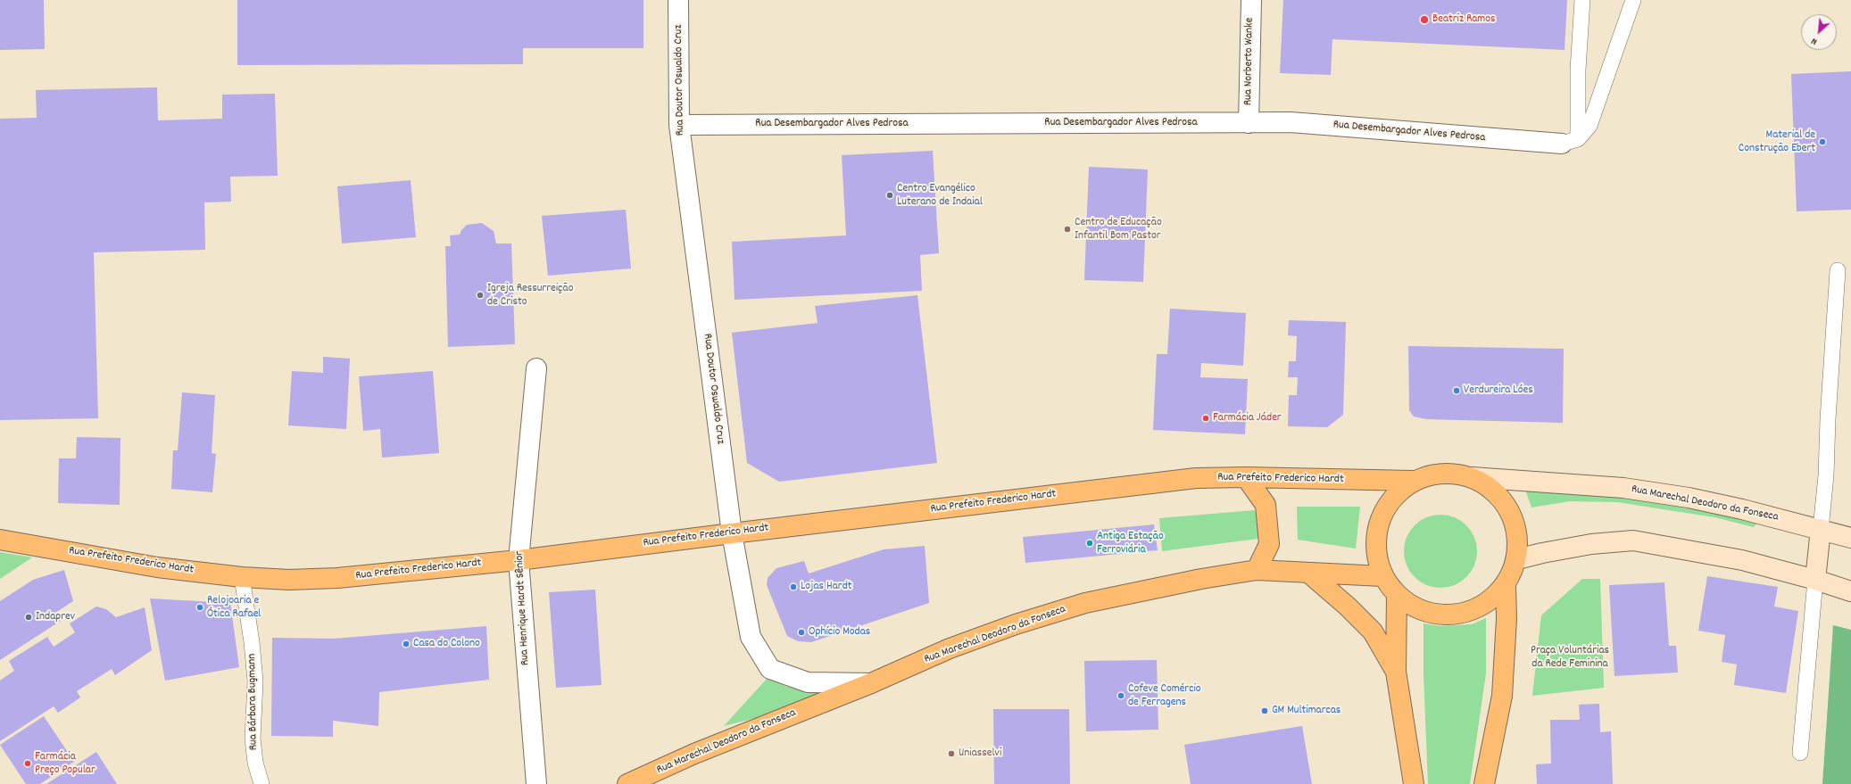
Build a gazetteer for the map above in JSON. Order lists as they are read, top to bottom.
{
  "streets": {
    "main road": ["Rua Prefeito Frederico Hardt", "Rua Marechal Deodoro da Fonseca"],
    "street": [
      "Rua Norberto Wanke",
      "Rua Doutor Oswaldo Cruz",
      "Rua Desembargador Alves Pedrosa",
      "Rua Henrique Hardt Sênior"
    ],
    "lane": ["Rua Bárbara Bugmann"]
  },
  "crossings": [
    ["Rua Norberto Wanke", "Rua Desembargador Alves Pedrosa"],
    ["Rua Doutor Oswaldo Cruz", "Rua Desembargador Alves Pedrosa"],
    ["Rua Doutor Oswaldo Cruz", "Rua Prefeito Frederico Hardt"],
    ["Rua Doutor Oswaldo Cruz", "Rua Marechal Deodoro da Fonseca"],
    ["Rua Prefeito Frederico Hardt", "Rua Henrique Hardt Sênior"],
    ["Rua Prefeito Frederico Hardt", "Rua Bárbara Bugmann"]
  ],
  "parks": ["Praça Voluntárias da Rede Feminina"],
  "places": [
    "Beatriz Ramos",
    "Material de Construção Ebert",
    "Centro Evangélico Luterano de Indaial",
    "Centro de Educação Infantil Bom Pastor",
    "Igreja Ressurreição de Cristo",
    "Verdureira Lóes",
    "Farmácia Jáder",
    "Antiga Estação Ferroviária",
    "Lojas Hardt",
    "Relojoaria e Ótica Rafael",
    "Indaprev",
    "Ophício Modas",
    "Casa do Colono",
    "Cofeve Comércio de Ferragens",
    "GM Multimarcas",
    "Uniasselvi",
    "Farmácia Preço Popular"
  ],
  "north": "bottom left"
}
